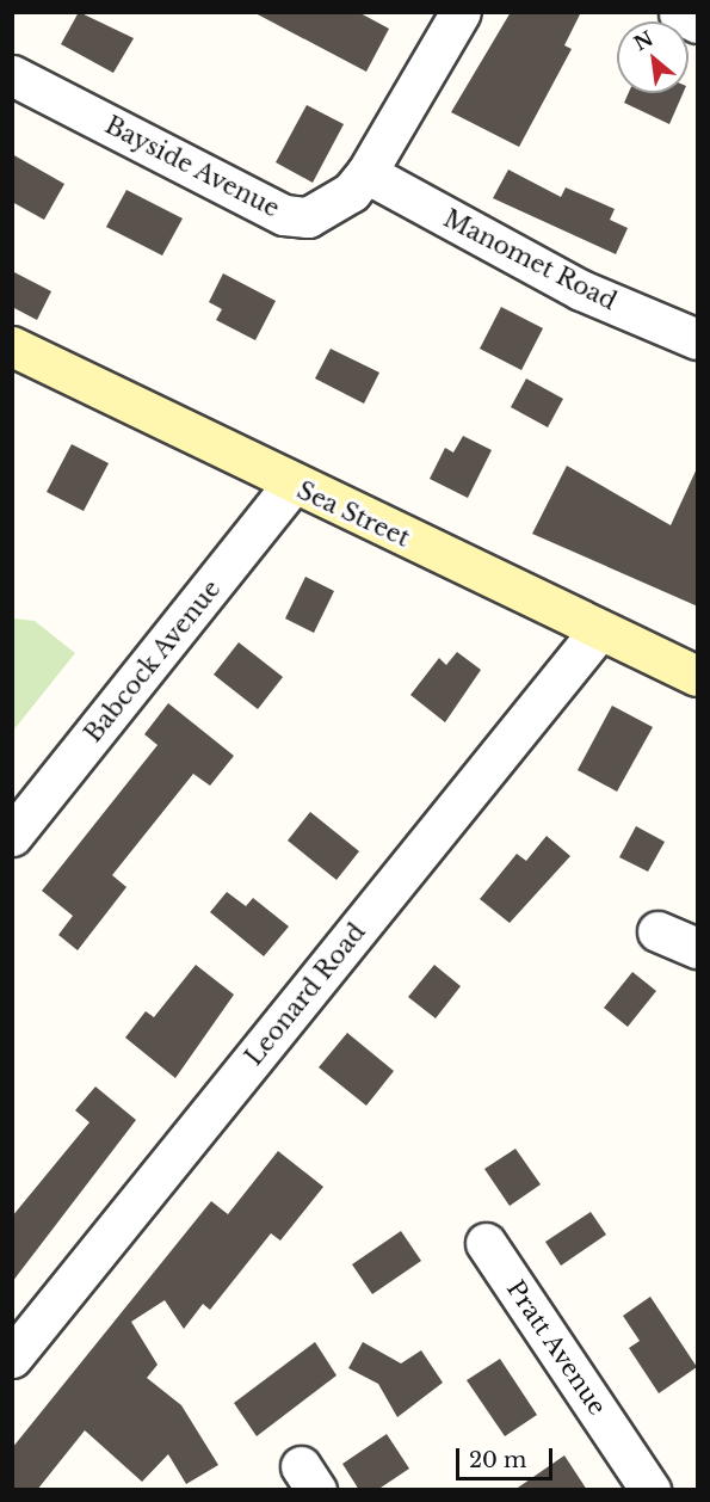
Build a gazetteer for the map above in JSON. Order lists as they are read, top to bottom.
{
  "streets": {
    "street": [
      "Bayside Avenue",
      "Manomet Road",
      "Sea Street",
      "Babcock Avenue",
      "Leonard Road",
      "Pratt Avenue"
    ]
  },
  "crossings": [
    ["Bayside Avenue", "Manomet Road"],
    ["Sea Street", "Babcock Avenue"],
    ["Sea Street", "Leonard Road"]
  ],
  "scale_bar": "20 m",
  "north": "top left"
}
